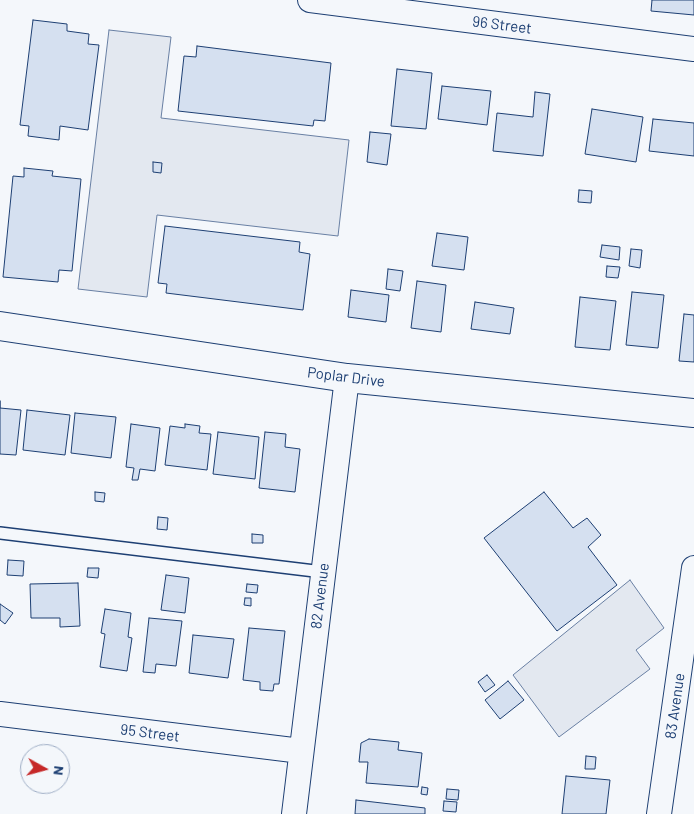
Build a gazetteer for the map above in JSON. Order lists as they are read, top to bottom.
{
  "streets": {
    "street": [
      "96 Street",
      "Poplar Drive",
      "82 Avenue",
      "83 Avenue",
      "95 Street"
    ]
  },
  "crossings": [
    ["Poplar Drive", "82 Avenue"],
    ["82 Avenue", "95 Street"]
  ],
  "north": "right"
}
